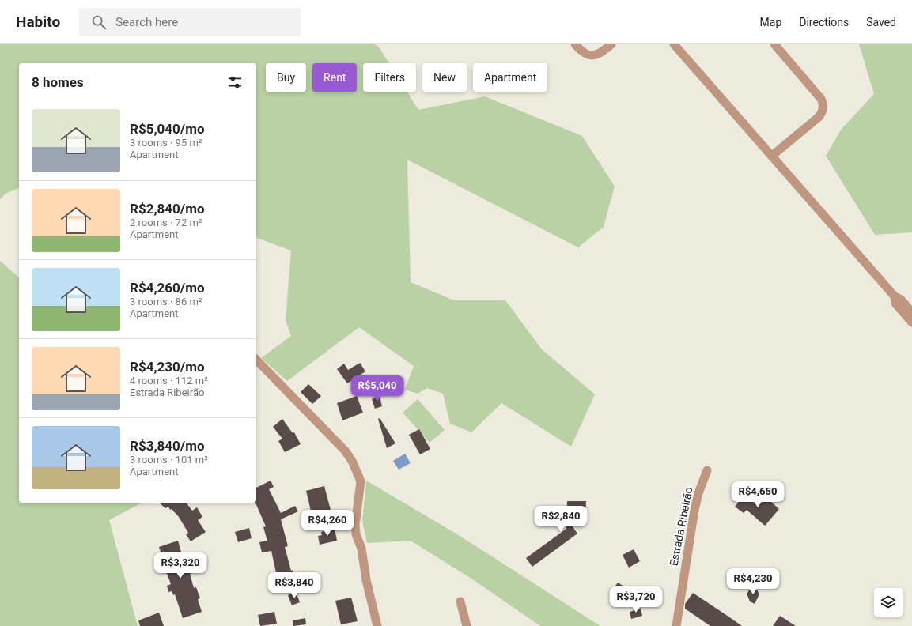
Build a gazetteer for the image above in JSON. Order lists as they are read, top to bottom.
{
  "streets": {
    "street": ["Estrada Ribeirão"]
  },
  "page": {
    "header": "Habito",
    "search": "Search here",
    "nav": ["Map", "Directions", "Saved"],
    "chip": [
      "Buy",
      "Rent",
      "Filters",
      "New",
      "Apartment"
    ],
    "heading": "8 homes",
    "list": [
      {
        "name": "R$5,040/mo",
        "note": "3 rooms · 95 m² · Apartment"
      },
      {
        "name": "R$2,840/mo",
        "note": "2 rooms · 72 m² · Apartment"
      },
      {
        "name": "R$4,260/mo",
        "note": "3 rooms · 86 m² · Apartment"
      },
      {
        "name": "R$4,230/mo",
        "note": "4 rooms · 112 m² · Estrada Ribeirão"
      },
      {
        "name": "R$3,840/mo",
        "note": "3 rooms · 101 m² · Apartment"
      }
    ],
    "price": [
      "R$5,040",
      "R$4,650",
      "R$2,840",
      "R$4,260",
      "R$3,320",
      "R$4,230",
      "R$3,840",
      "R$3,720"
    ]
  }
}
